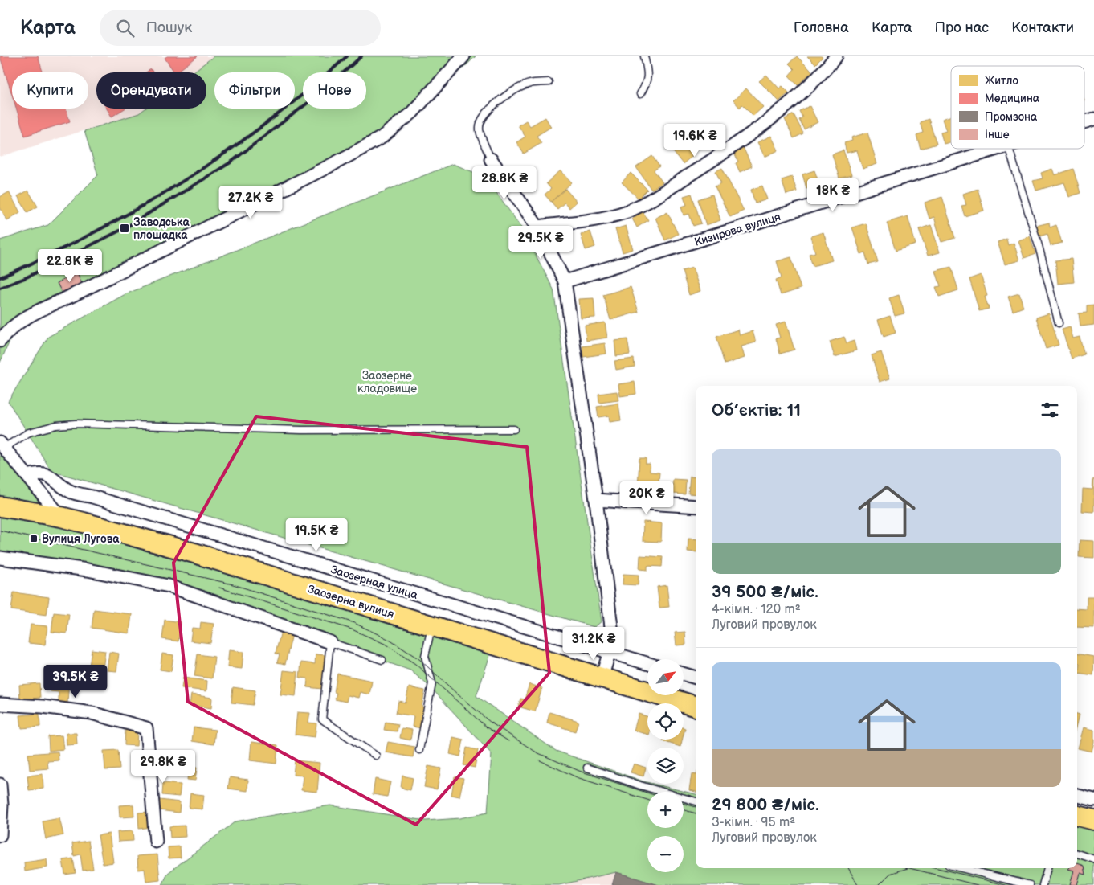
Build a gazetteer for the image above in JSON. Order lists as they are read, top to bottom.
{
  "streets": {
    "main road": ["Заозерна вулиця"],
    "street": ["Кизирова вулиця", "Заозерная улица"]
  },
  "parks": ["Заозерне кладовище"],
  "places": {
    "transit": ["Заводська площадка", "Вулиця Лугова"]
  },
  "legend": [
    "Житло",
    "Медицина",
    "Промзона",
    "Інше"
  ],
  "north": "top right",
  "page": {
    "header": "Карта",
    "search": "Пошук",
    "nav": [
      "Головна",
      "Карта",
      "Про нас",
      "Контакти"
    ],
    "chip": [
      "Купити",
      "Орендувати",
      "Фільтри",
      "Нове"
    ],
    "price": [
      "19.6K ₴",
      "28.8K ₴",
      "18K ₴",
      "27.2K ₴",
      "29.5K ₴",
      "22.8K ₴",
      "20K ₴",
      "19.5K ₴",
      "31.2K ₴",
      "39.5K ₴",
      "29.8K ₴"
    ],
    "heading": "Об’єктів: 11",
    "list": [
      {
        "name": "39 500 ₴/міс.",
        "note": "4-кімн. · 120 m² · Луговий провулок"
      },
      {
        "name": "29 800 ₴/міс.",
        "note": "3-кімн. · 95 m² · Луговий провулок"
      }
    ],
    "map_buttons": ["+", "−"]
  }
}
